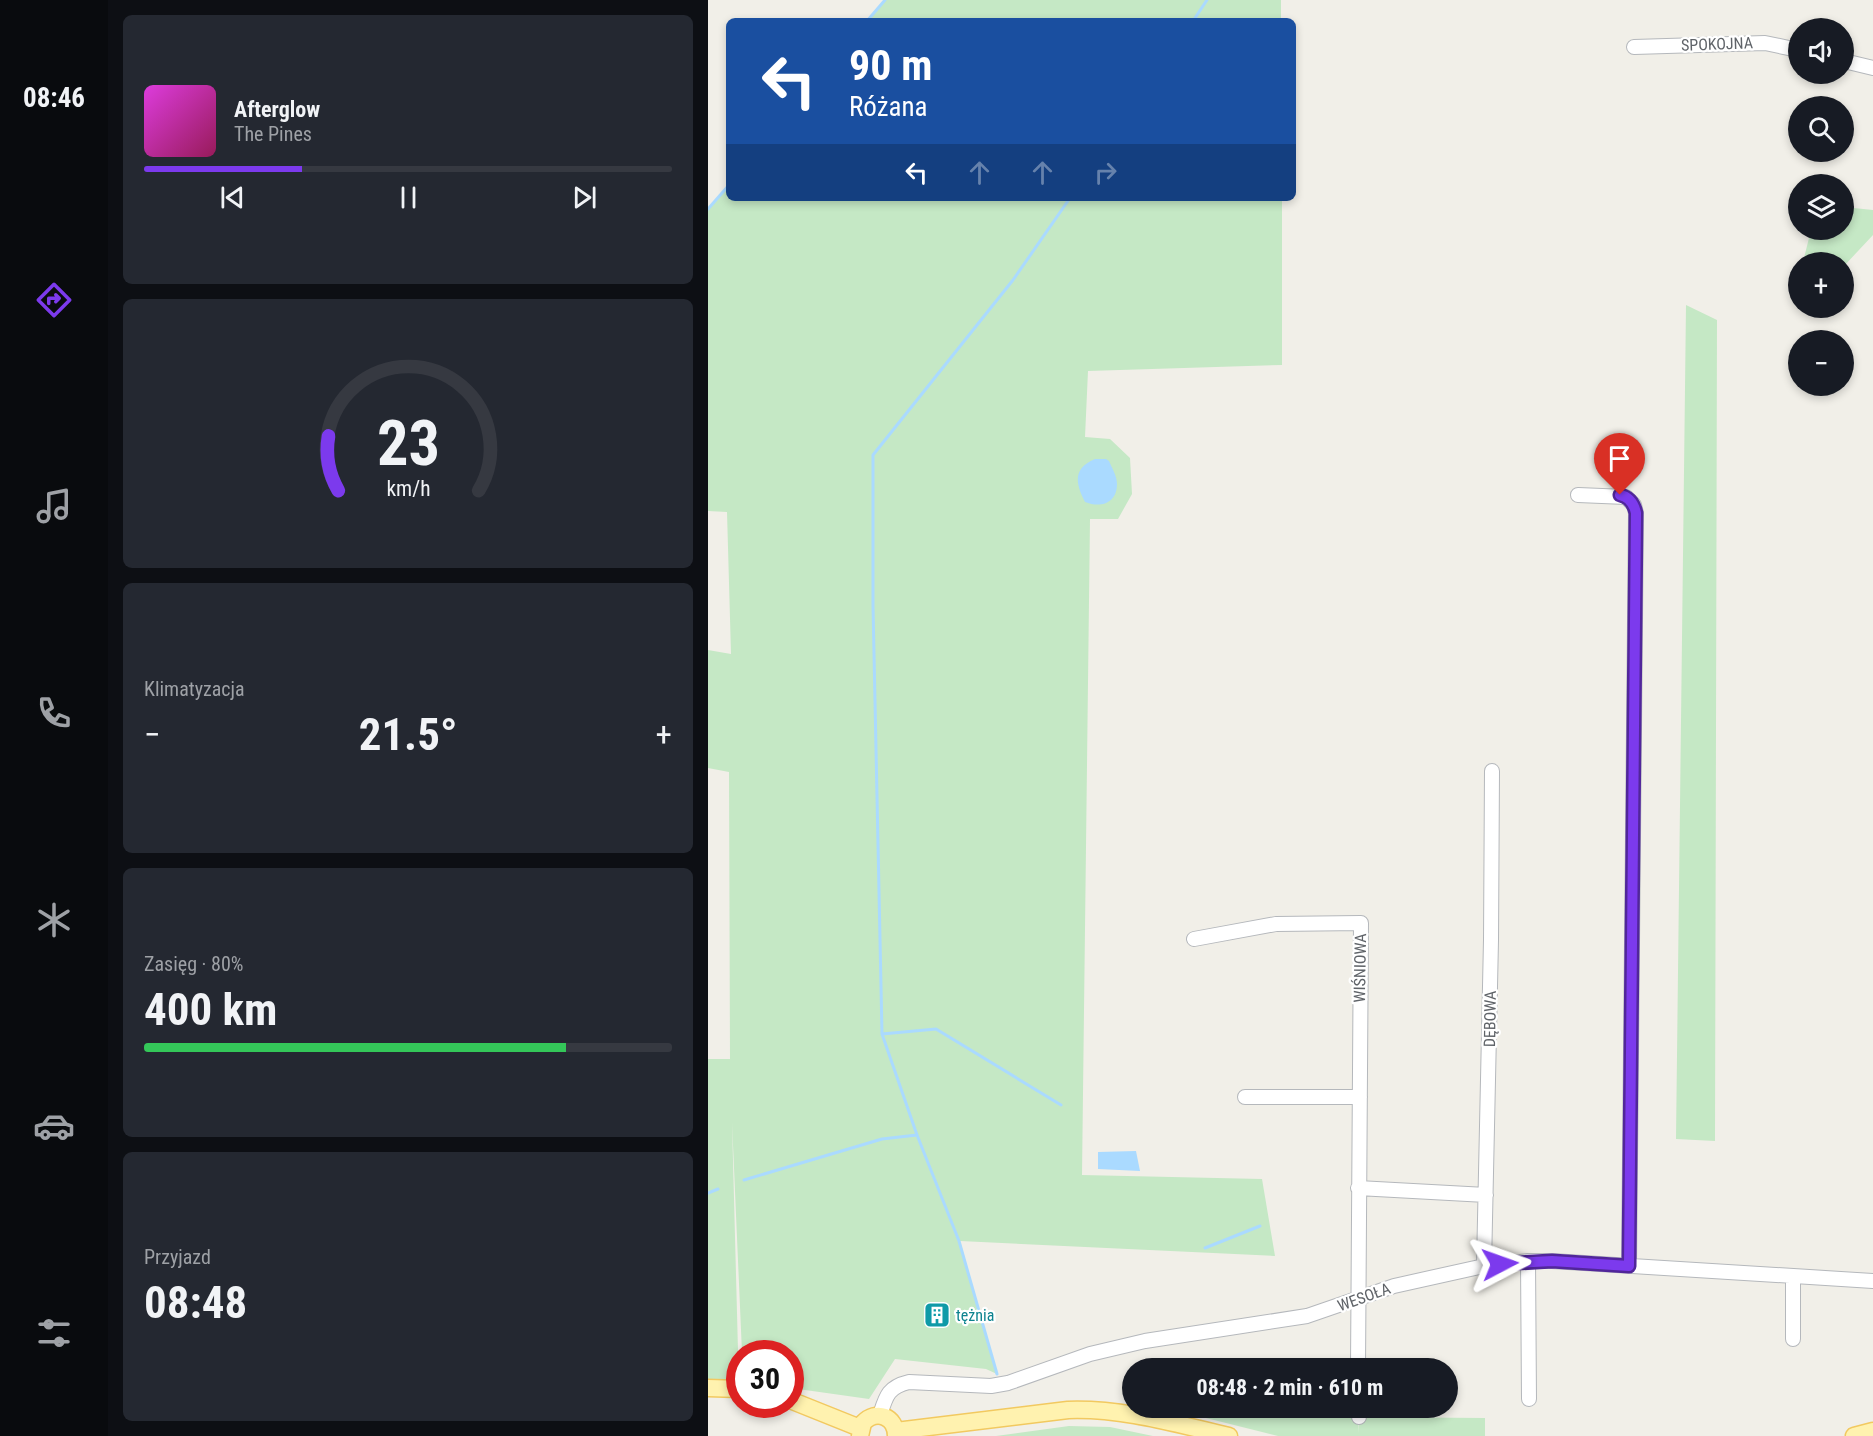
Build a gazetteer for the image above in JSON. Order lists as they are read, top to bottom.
{
  "streets": {
    "street": [
      "SPOKOJNA",
      "WIŚNIOWA",
      "DĘBOWA",
      "WESOŁA"
    ]
  },
  "crossings": [
    ["WIŚNIOWA", "WESOŁA"],
    ["DĘBOWA", "WESOŁA"]
  ],
  "places": {
    "building": ["tężnia"]
  },
  "page": {
    "tabs": "08:46",
    "map_buttons": ["+", "−"],
    "turn": ["90 m", "Różana"],
    "song": ["Afterglow", "The Pines"],
    "tile": [
      "Klimatyzacja",
      ["Zasięg · 80%", "400 km"],
      ["Przyjazd", "08:48"]
    ],
    "heat": ["−", "21.5°", "+"],
    "limit": "30",
    "trip": "08:48 · 2 min · 610 m",
    "gauge": ["23", "km/h"]
  }
}
